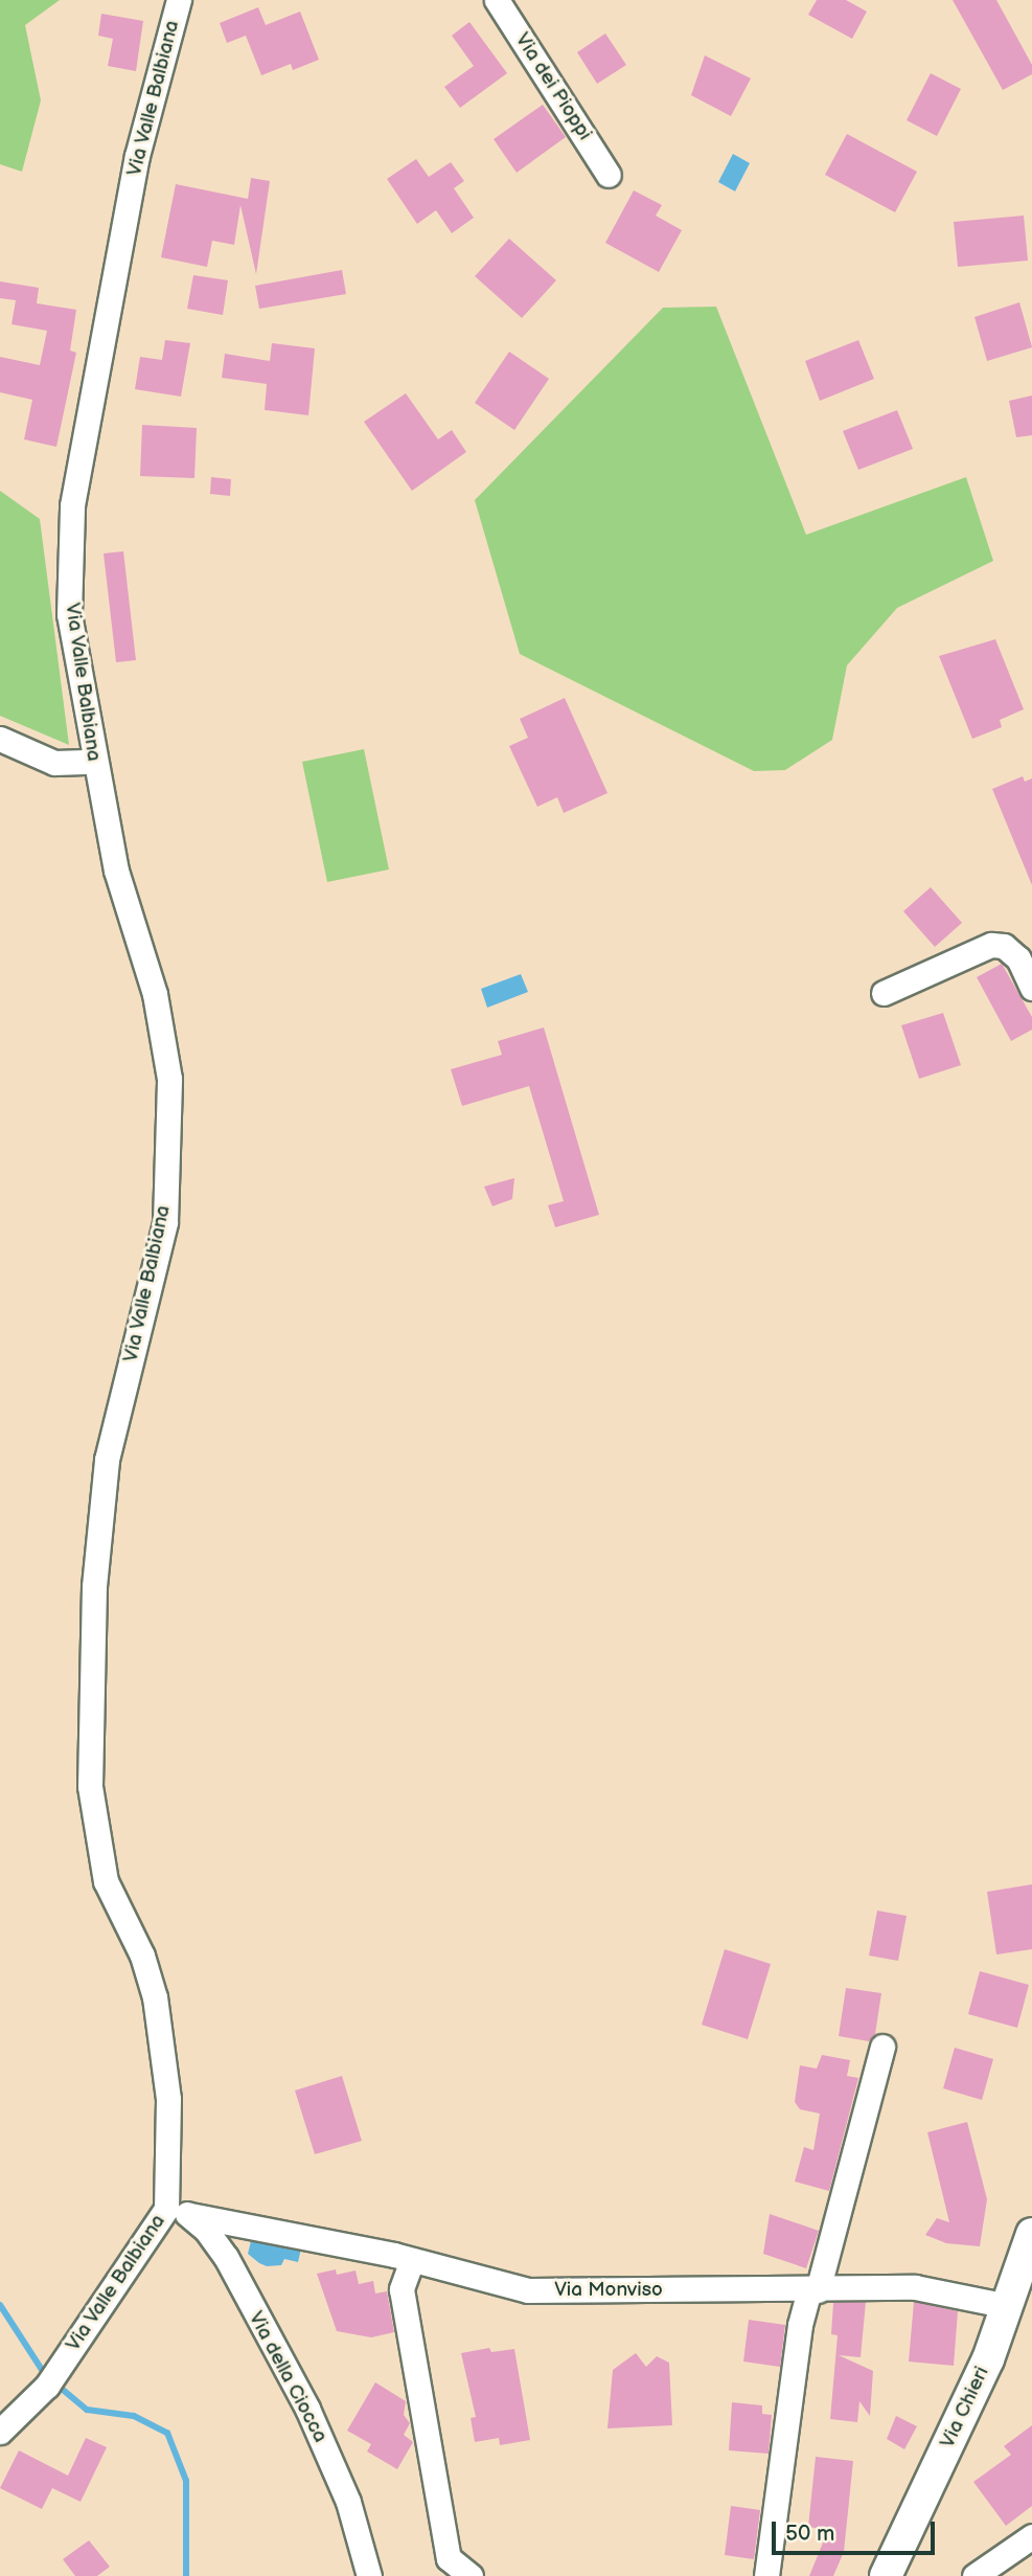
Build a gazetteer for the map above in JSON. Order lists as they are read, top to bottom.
{
  "streets": {
    "main road": ["Via Chieri"],
    "street": [
      "Via dei Pioppi",
      "Via Valle Balbiana",
      "Via Monviso",
      "Via della Ciocca"
    ]
  },
  "crossings": [
    ["Via Monviso", "Via della Ciocca"],
    ["Via Monviso", "Via Chieri"]
  ],
  "scale_bar": "50 m"
}
